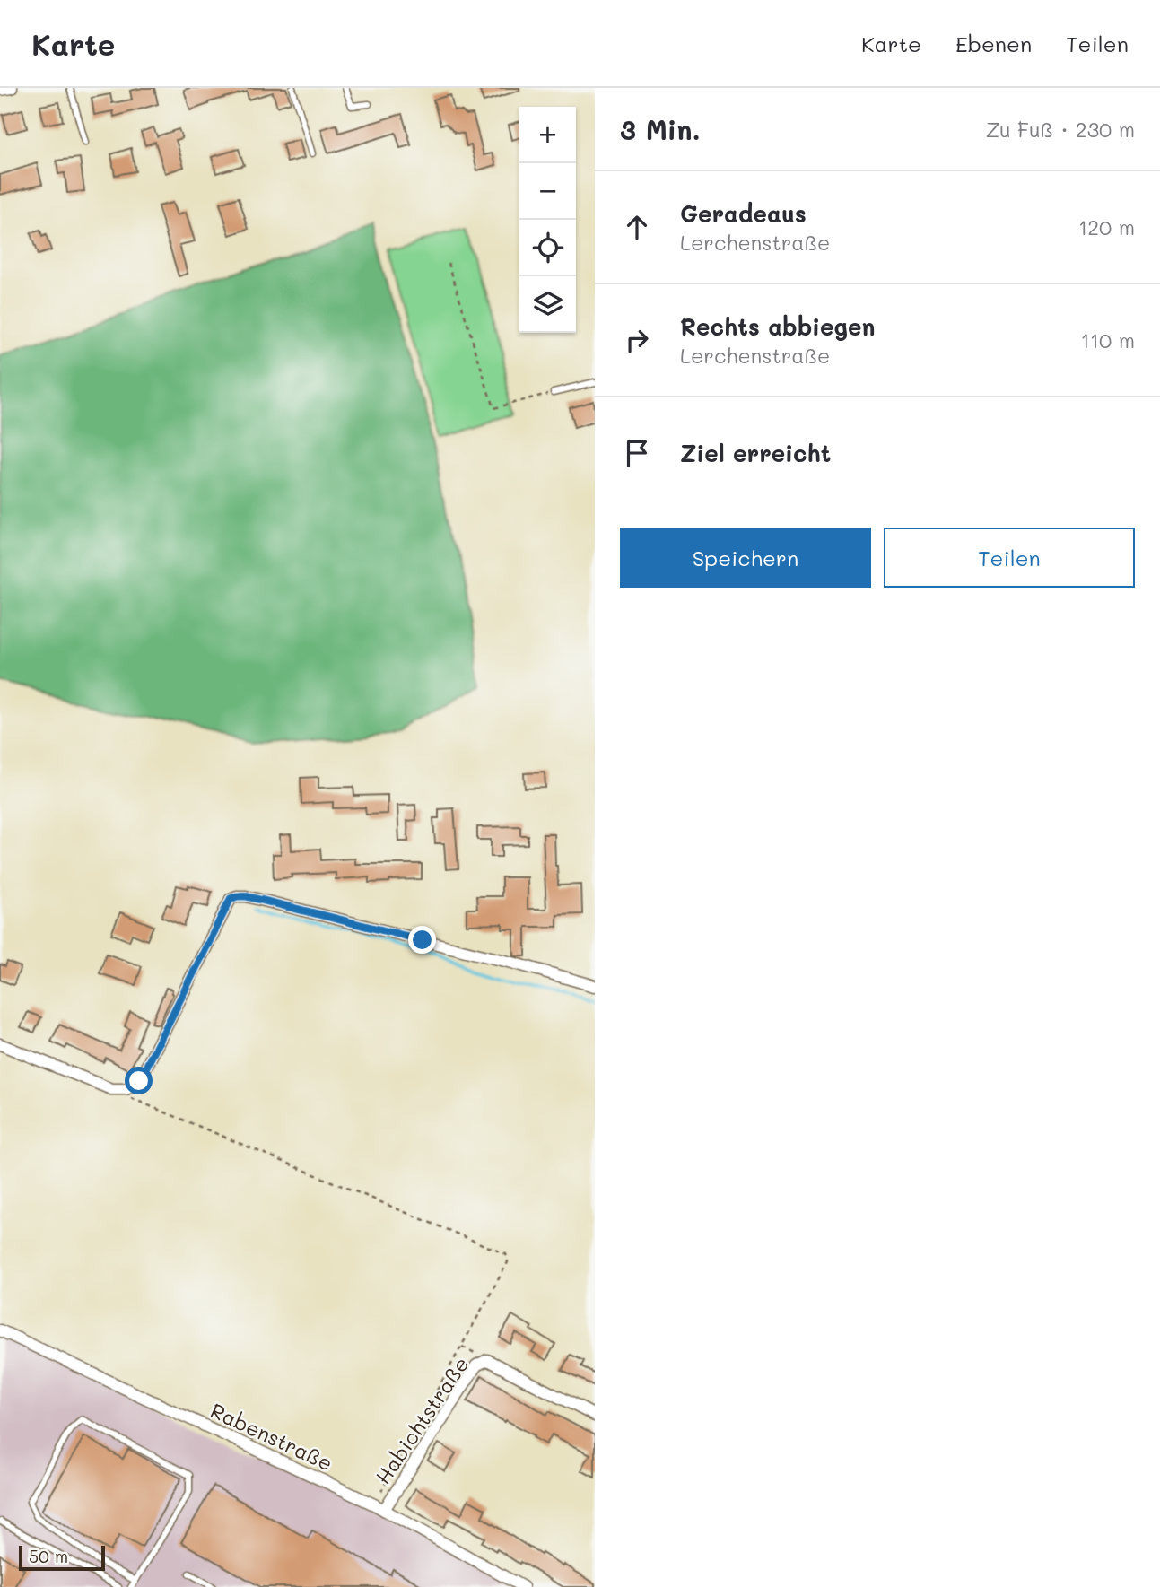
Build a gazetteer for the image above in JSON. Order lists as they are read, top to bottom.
{
  "streets": {
    "street": ["Habichtstraße", "Rabenstraße"]
  },
  "crossings": [
    ["Habichtstraße", "Rabenstraße"]
  ],
  "scale_bar": "50 m",
  "page": {
    "header": "Karte",
    "nav": ["Karte", "Ebenen", "Teilen"],
    "heading": ["3 Min.", "Zu Fuß · 230 m"],
    "map_buttons": ["+", "−"],
    "list": [
      ["Geradeaus", "Lerchenstraße", "120 m"],
      ["Rechts abbiegen", "Lerchenstraße", "110 m"],
      "Ziel erreicht"
    ],
    "buttons": ["Speichern", "Teilen"],
    "scale": "50 m"
  }
}
